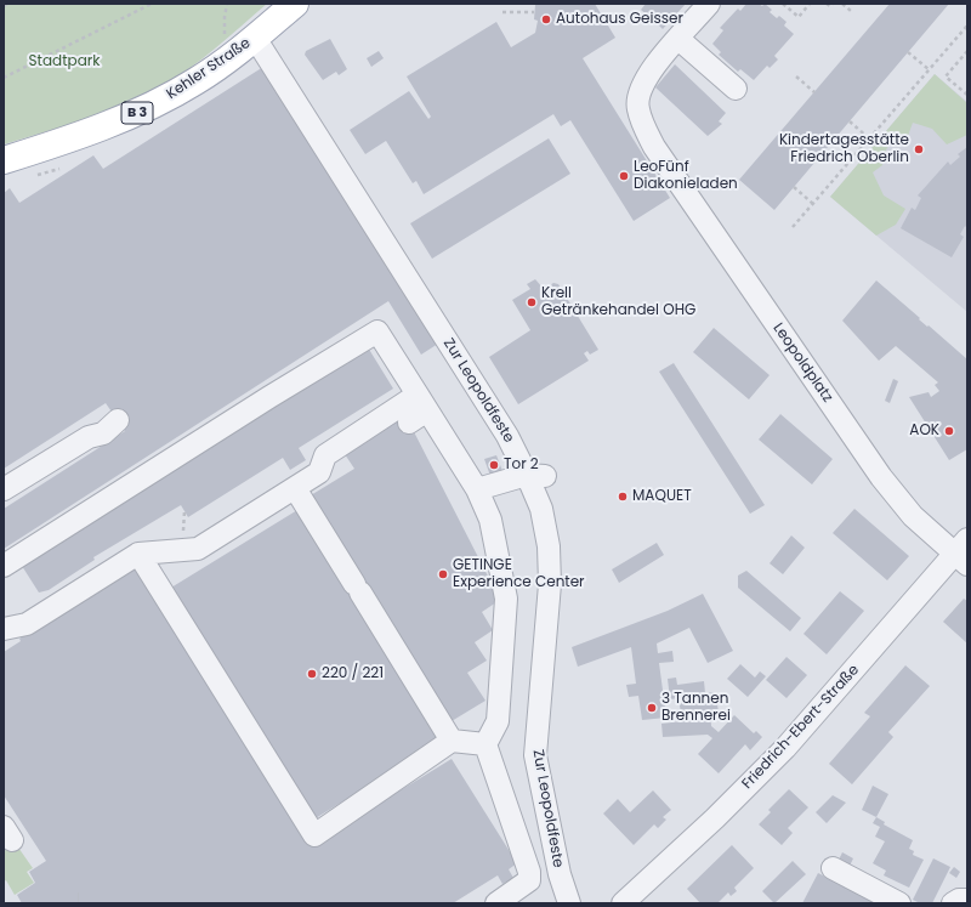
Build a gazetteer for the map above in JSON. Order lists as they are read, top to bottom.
{
  "streets": {
    "main road": ["Kehler Straße", "B 3"],
    "street": ["Leopoldplatz", "Zur Leopoldfeste", "Friedrich-Ebert-Straße"]
  },
  "crossings": [
    ["Kehler Straße", "Zur Leopoldfeste"],
    ["Leopoldplatz", "Friedrich-Ebert-Straße"]
  ],
  "parks": ["Stadtpark"],
  "places": [
    "Autohaus Geisser",
    "Kindertagesstätte Friedrich Oberlin",
    "LeoFünf Diakonieladen",
    "Krell Getränkehandel OHG",
    "AOK",
    "Tor 2",
    "MAQUET",
    "GETINGE Experience Center",
    "220 / 221",
    "3 Tannen Brennerei"
  ]
}
